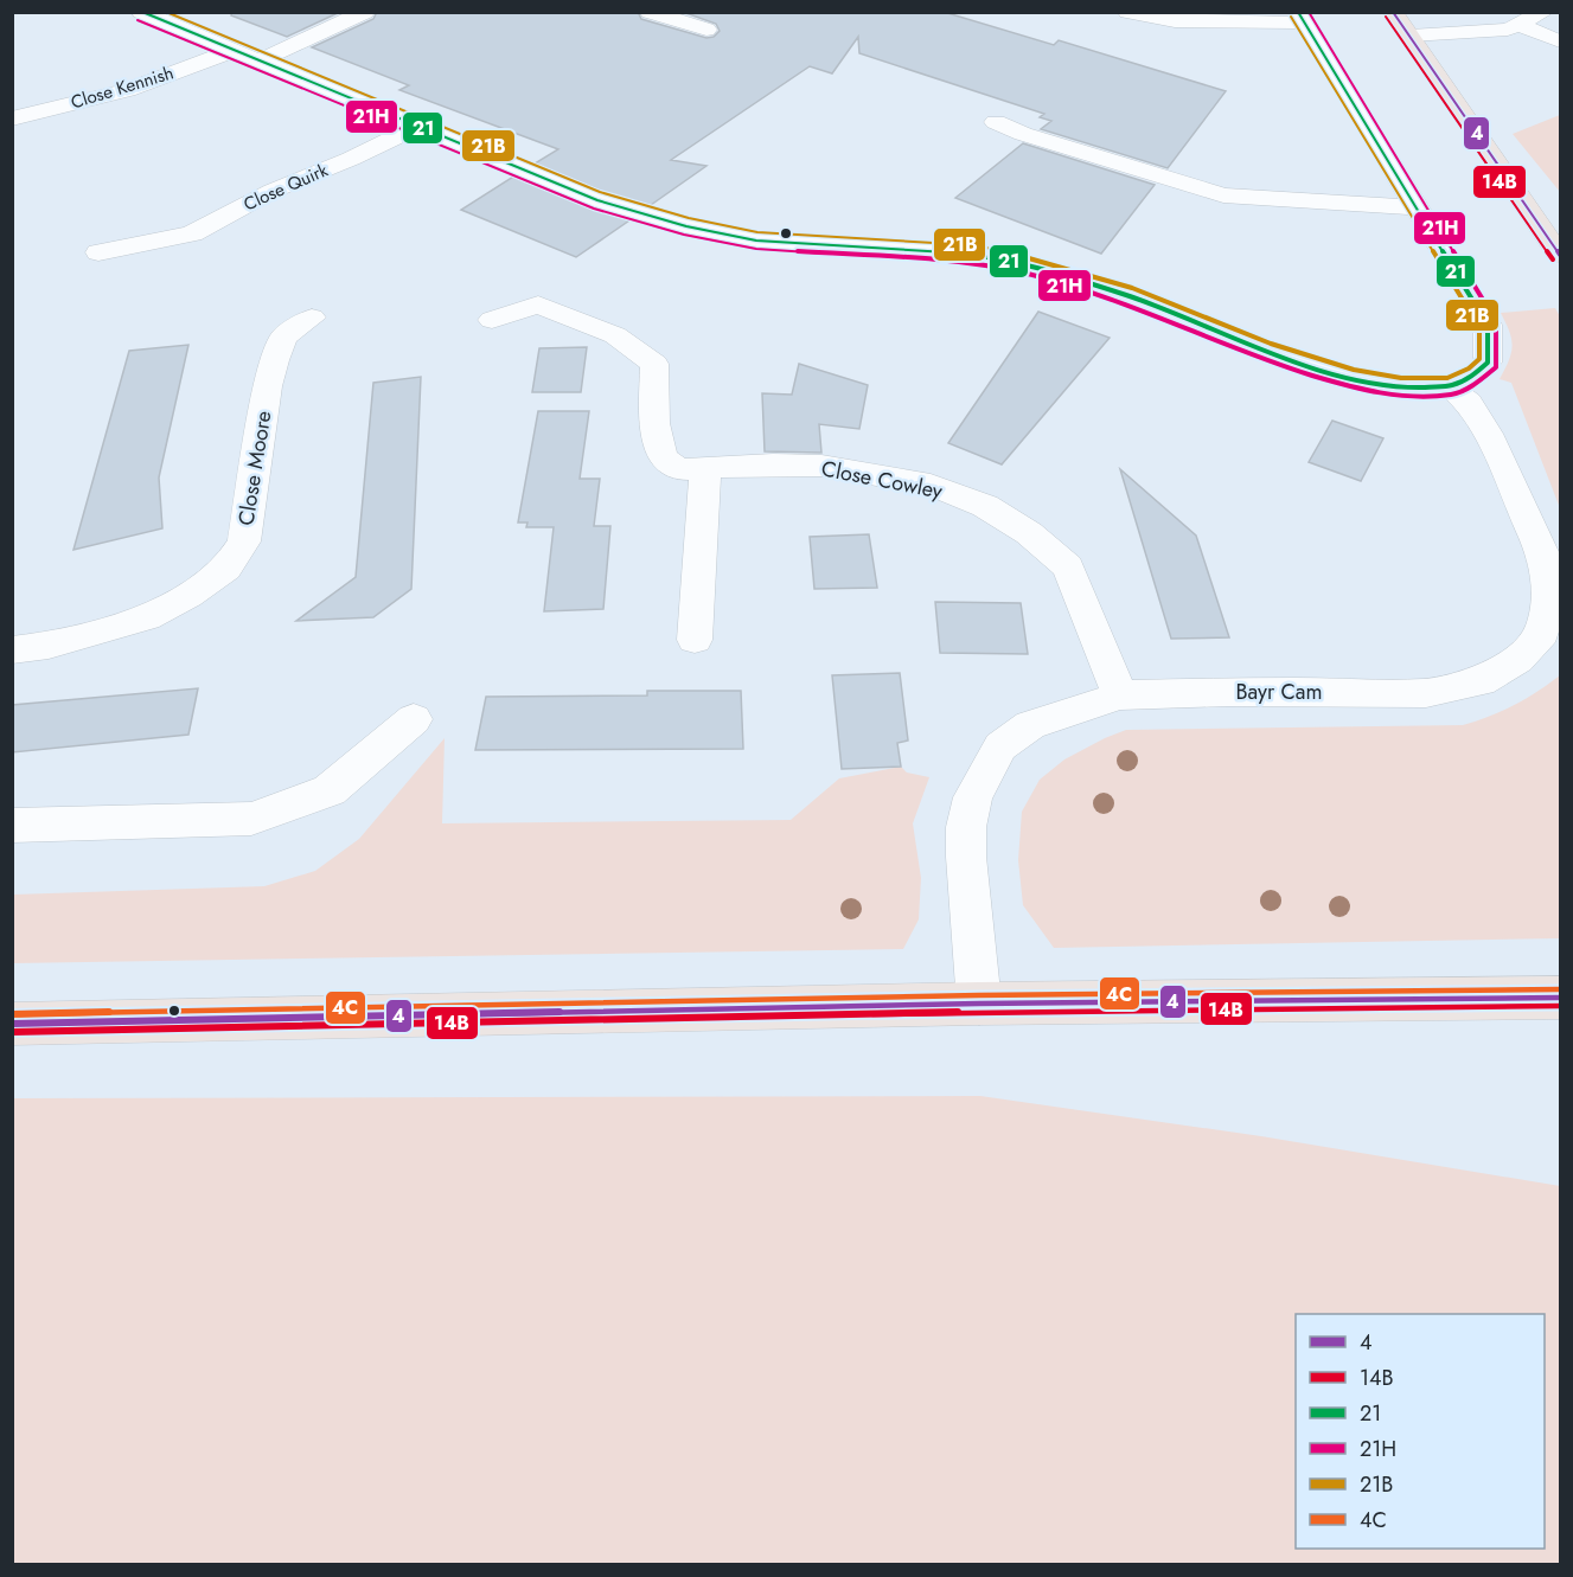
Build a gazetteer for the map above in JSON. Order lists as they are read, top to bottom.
{
  "streets": {
    "street": [
      "Close Kennish",
      "Close Quirk",
      "Close Moore",
      "Close Cowley",
      "Bayr Cam"
    ]
  },
  "crossings": [
    ["Close Cowley", "Bayr Cam"]
  ],
  "lines": [
    "transit line 4",
    "transit line 21",
    "transit line 21H",
    "transit line 21B",
    "transit line 14B",
    "transit line 4C"
  ],
  "legend": [
    "4",
    "14B",
    "21",
    "21H",
    "21B",
    "4C"
  ]
}
